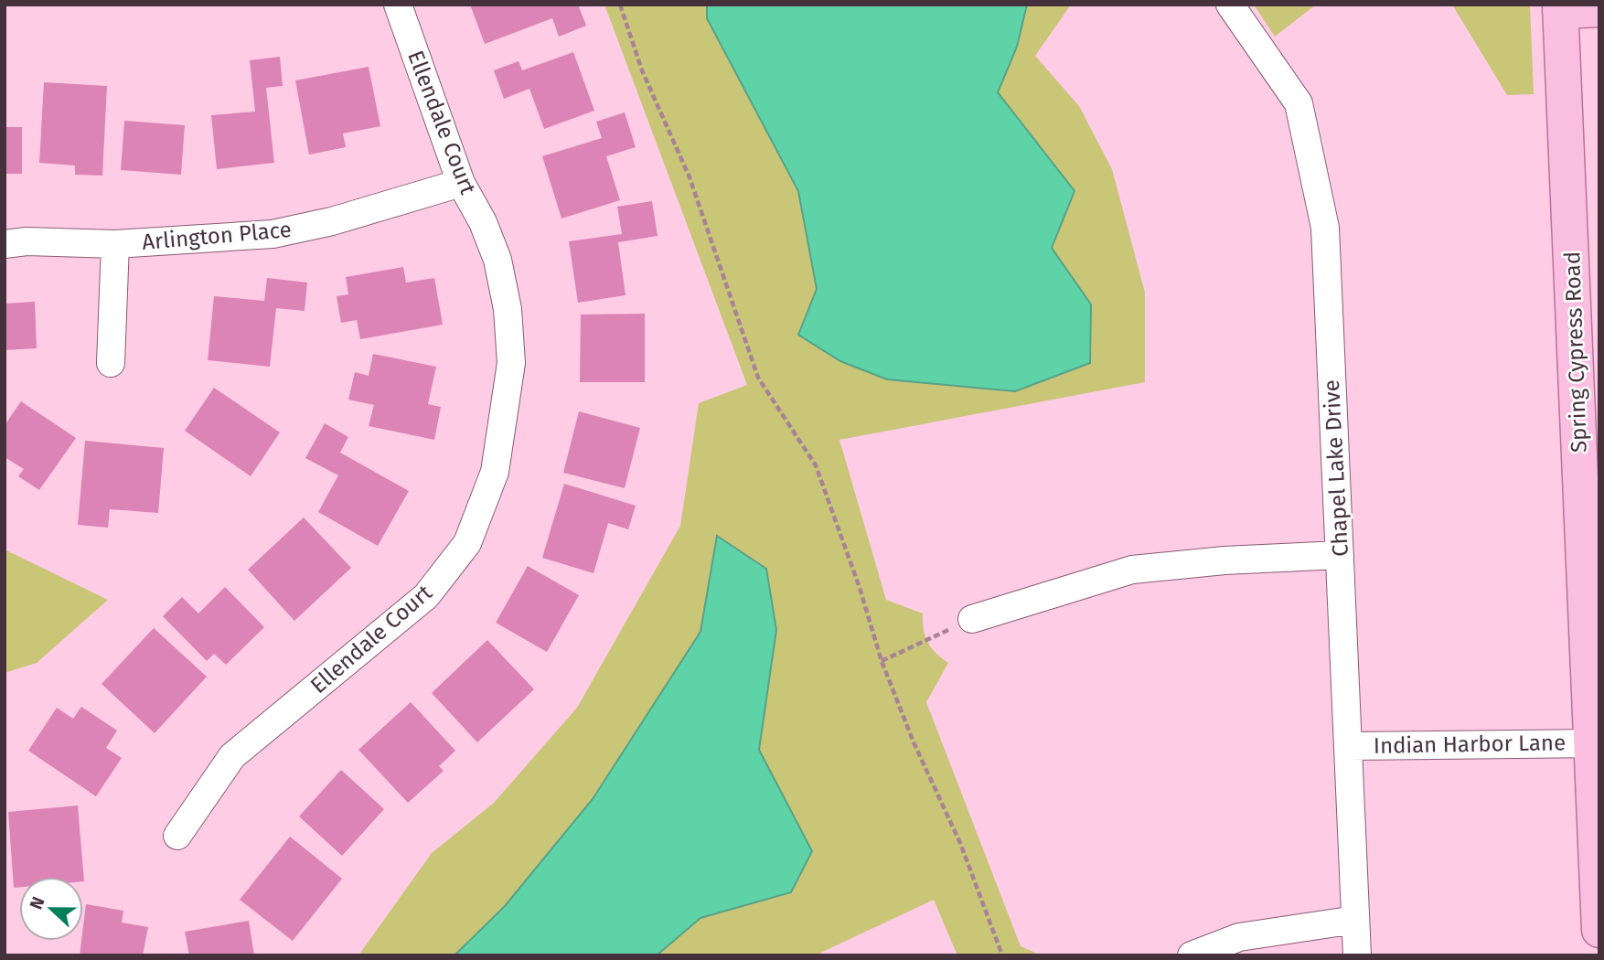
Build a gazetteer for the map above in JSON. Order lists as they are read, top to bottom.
{
  "streets": {
    "main road": ["Spring Cypress Road"],
    "street": [
      "Ellendale Court",
      "Arlington Place",
      "Chapel Lake Drive",
      "Indian Harbor Lane"
    ]
  },
  "crossings": [
    ["Ellendale Court", "Arlington Place"],
    ["Spring Cypress Road", "Indian Harbor Lane"],
    ["Chapel Lake Drive", "Indian Harbor Lane"]
  ],
  "north": "left"
}
